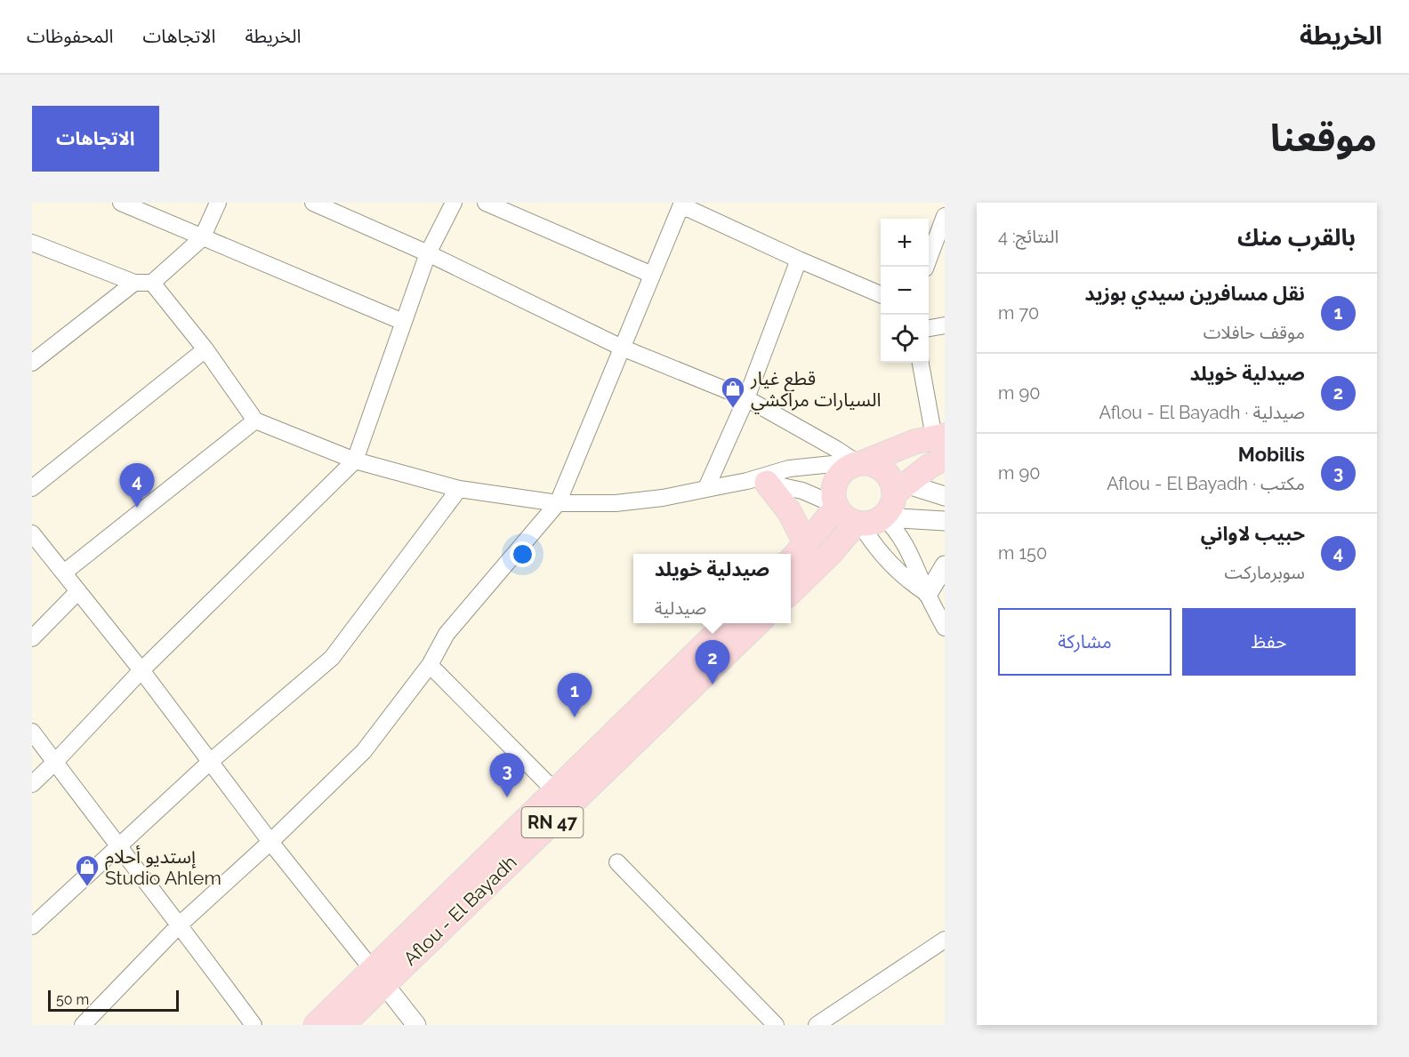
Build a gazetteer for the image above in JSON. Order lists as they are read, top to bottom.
{
  "streets": {
    "main road": ["RN 47", "Aflou - El Bayadh"]
  },
  "places": {
    "shop": ["قطع غيار السيارات مراكشي", "إستديو أحلام Studio Ahlem"]
  },
  "scale_bar": "50 m",
  "page": {
    "header": "الخريطة",
    "nav": ["الخريطة", "الاتجاهات", "المحفوظات"],
    "title": "موقعنا",
    "buttons": [
      "الاتجاهات",
      ["حفظ", "مشاركة"]
    ],
    "heading": ["بالقرب منك", "النتائج: 4"],
    "map_buttons": ["+", "−"],
    "list": [
      {
        "mark": "1",
        "name": "نقل مسافرين سيدي بوزيد",
        "note": "موقف حافلات",
        "value": "70 m"
      },
      {
        "mark": "2",
        "name": "صيدلية خويلد",
        "note": "صيدلية · Aflou - El Bayadh",
        "value": "90 m"
      },
      {
        "mark": "3",
        "name": "Mobilis",
        "note": "مكتب · Aflou - El Bayadh",
        "value": "90 m"
      },
      {
        "mark": "4",
        "name": "حبيب لاواني",
        "note": "سوبرماركت",
        "value": "150 m"
      }
    ],
    "pins": [
      "4",
      "2",
      "1",
      "3"
    ],
    "popup": ["صيدلية خويلد", "صيدلية"],
    "scale": "50 m"
  }
}
